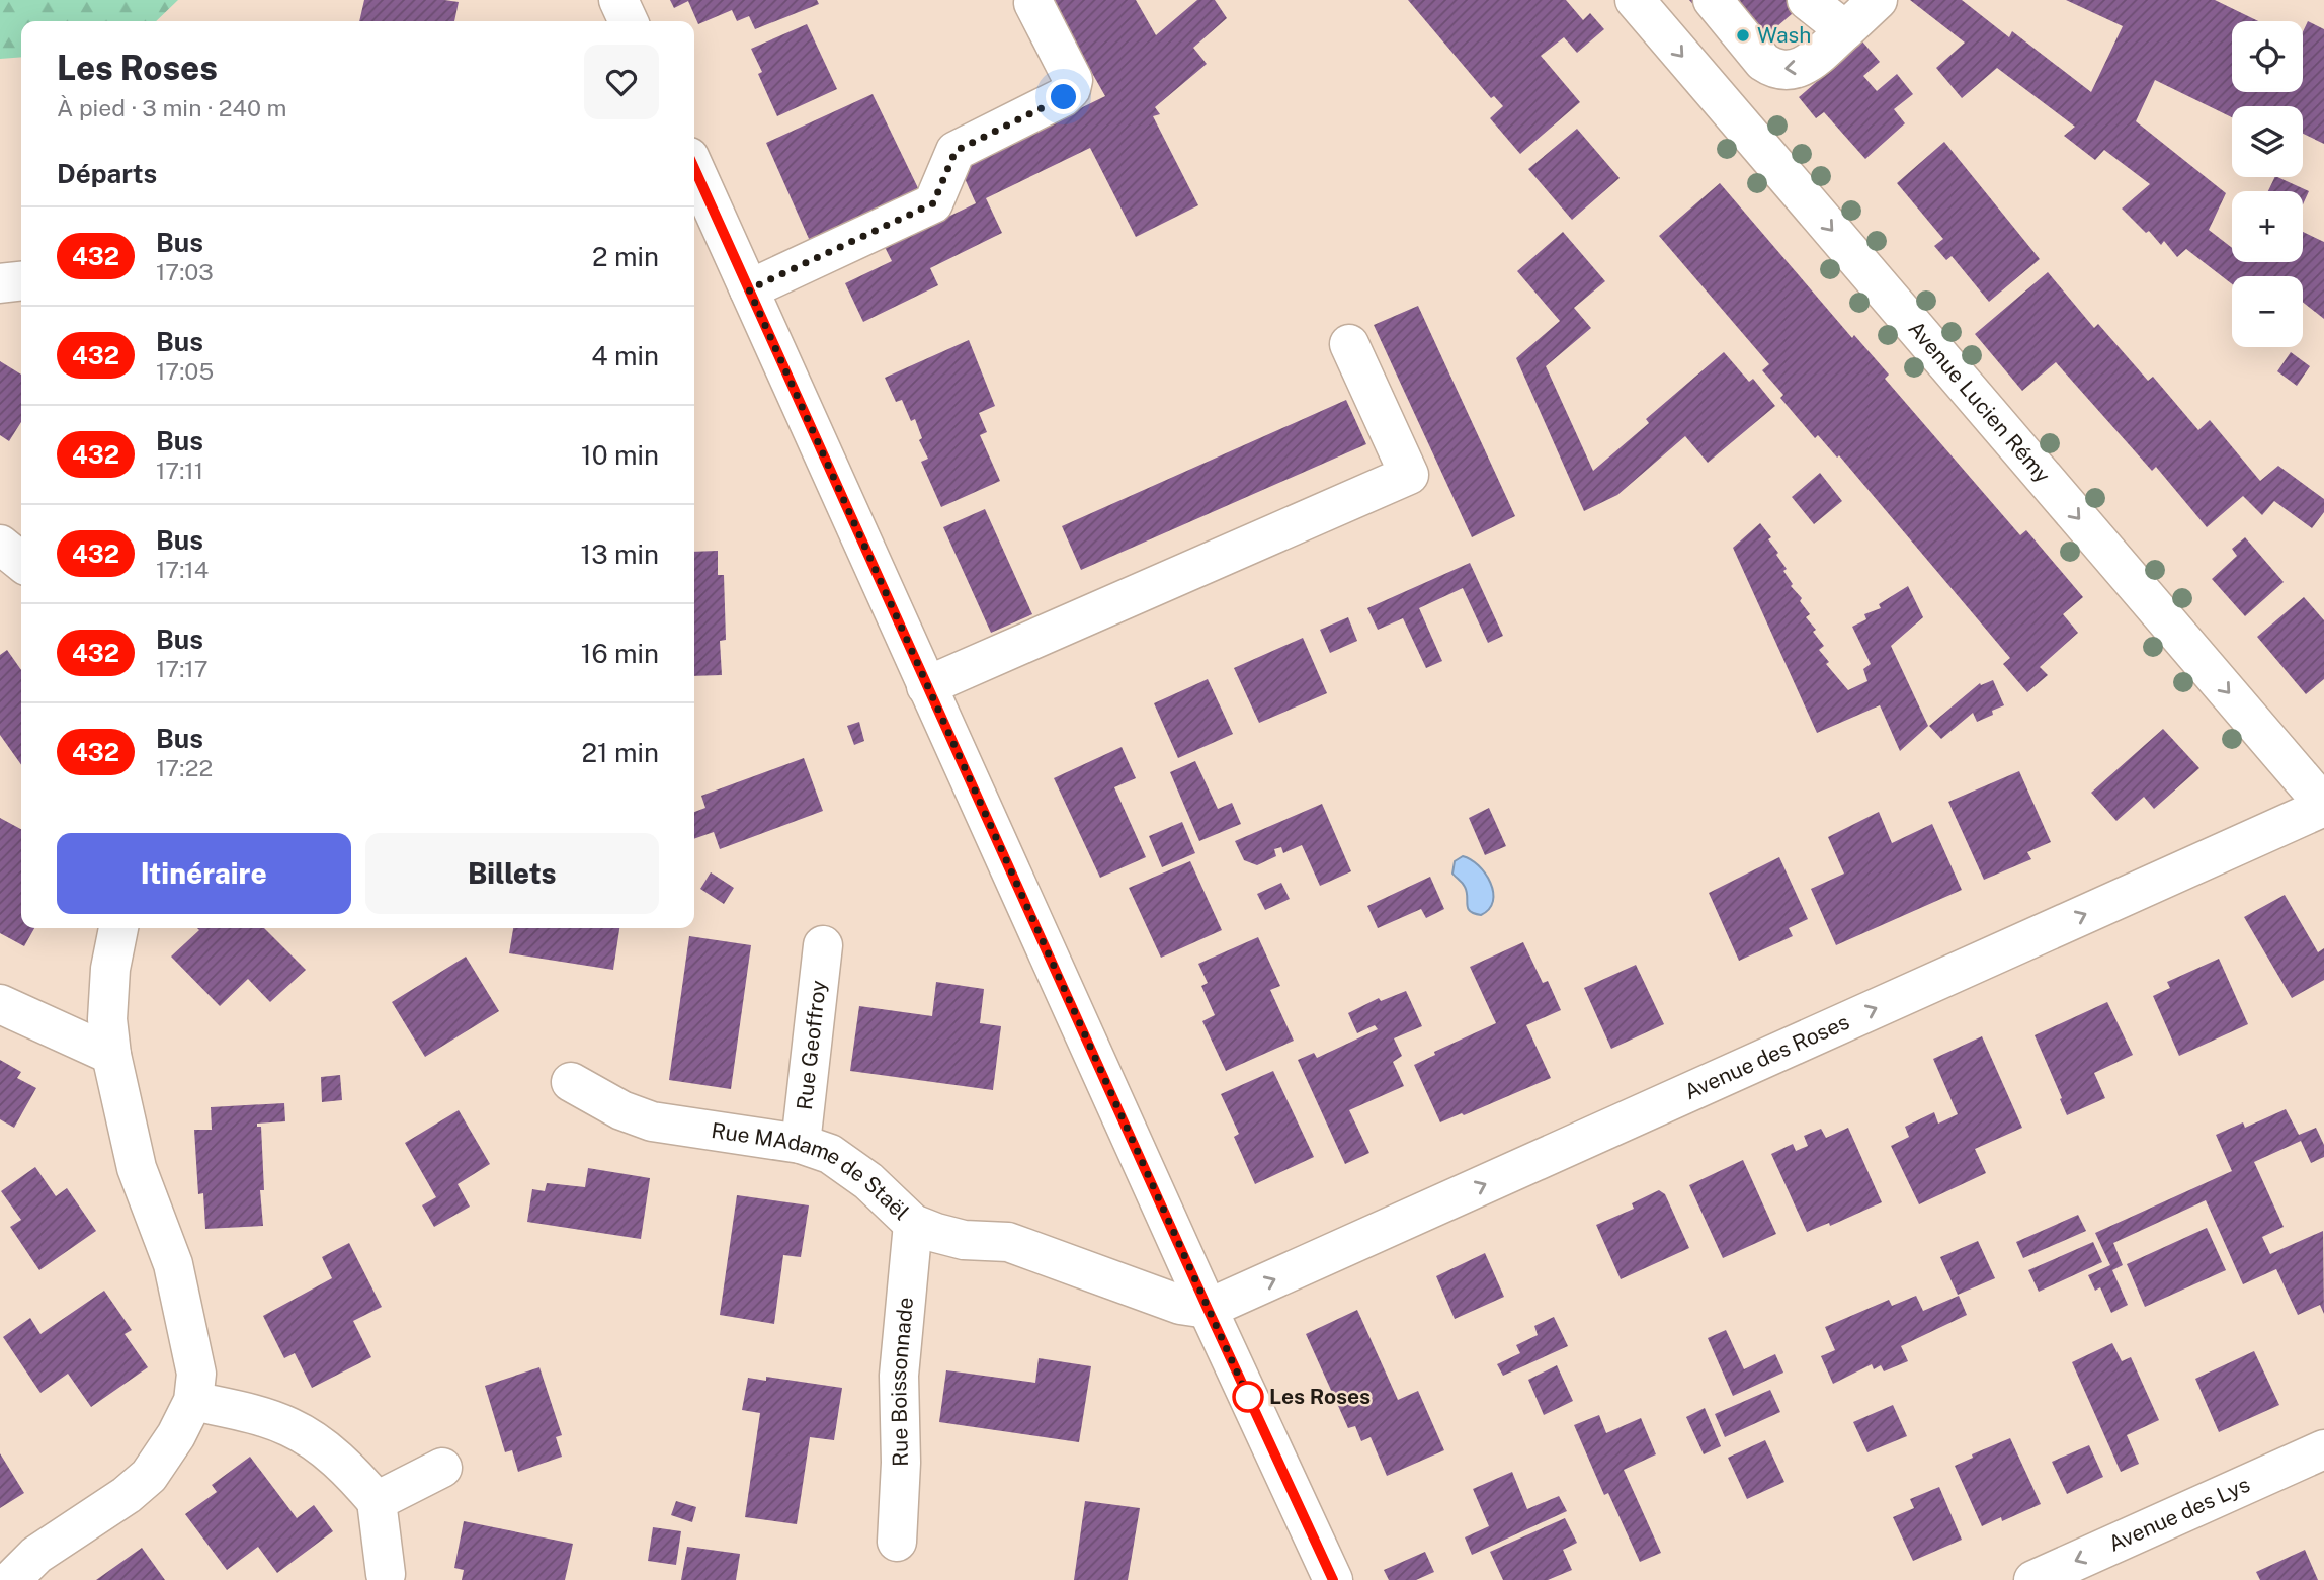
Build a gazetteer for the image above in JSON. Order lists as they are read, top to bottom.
{
  "streets": {
    "street": [
      "Avenue Lucien Rémy",
      "Rue Geoffroy",
      "Avenue des Roses",
      "Rue MAdame de Staël",
      "Rue Boissonnade",
      "Avenue des Lys"
    ]
  },
  "crossings": [
    ["Avenue Lucien Rémy", "Avenue des Roses"],
    ["Rue Geoffroy", "Rue MAdame de Staël"],
    ["Avenue des Roses", "Rue MAdame de Staël"],
    ["Rue MAdame de Staël", "Rue Boissonnade"]
  ],
  "one_way": ["Avenue Lucien Rémy", "Avenue des Roses", "Avenue des Lys"],
  "places": ["Wash", "Les Roses"],
  "lines": ["bus line 432"],
  "page": {
    "map_buttons": ["+", "−"],
    "heading": [
      ["Les Roses", "À pied · 3 min · 240 m"],
      "Départs"
    ],
    "list": [
      {
        "mark": "432",
        "name": "Bus",
        "note": "17:03",
        "value": "2 min"
      },
      {
        "mark": "432",
        "name": "Bus",
        "note": "17:05",
        "value": "4 min"
      },
      {
        "mark": "432",
        "name": "Bus",
        "note": "17:11",
        "value": "10 min"
      },
      {
        "mark": "432",
        "name": "Bus",
        "note": "17:14",
        "value": "13 min"
      },
      {
        "mark": "432",
        "name": "Bus",
        "note": "17:17",
        "value": "16 min"
      },
      {
        "mark": "432",
        "name": "Bus",
        "note": "17:22",
        "value": "21 min"
      }
    ],
    "buttons": ["Itinéraire", "Billets"]
  }
}
